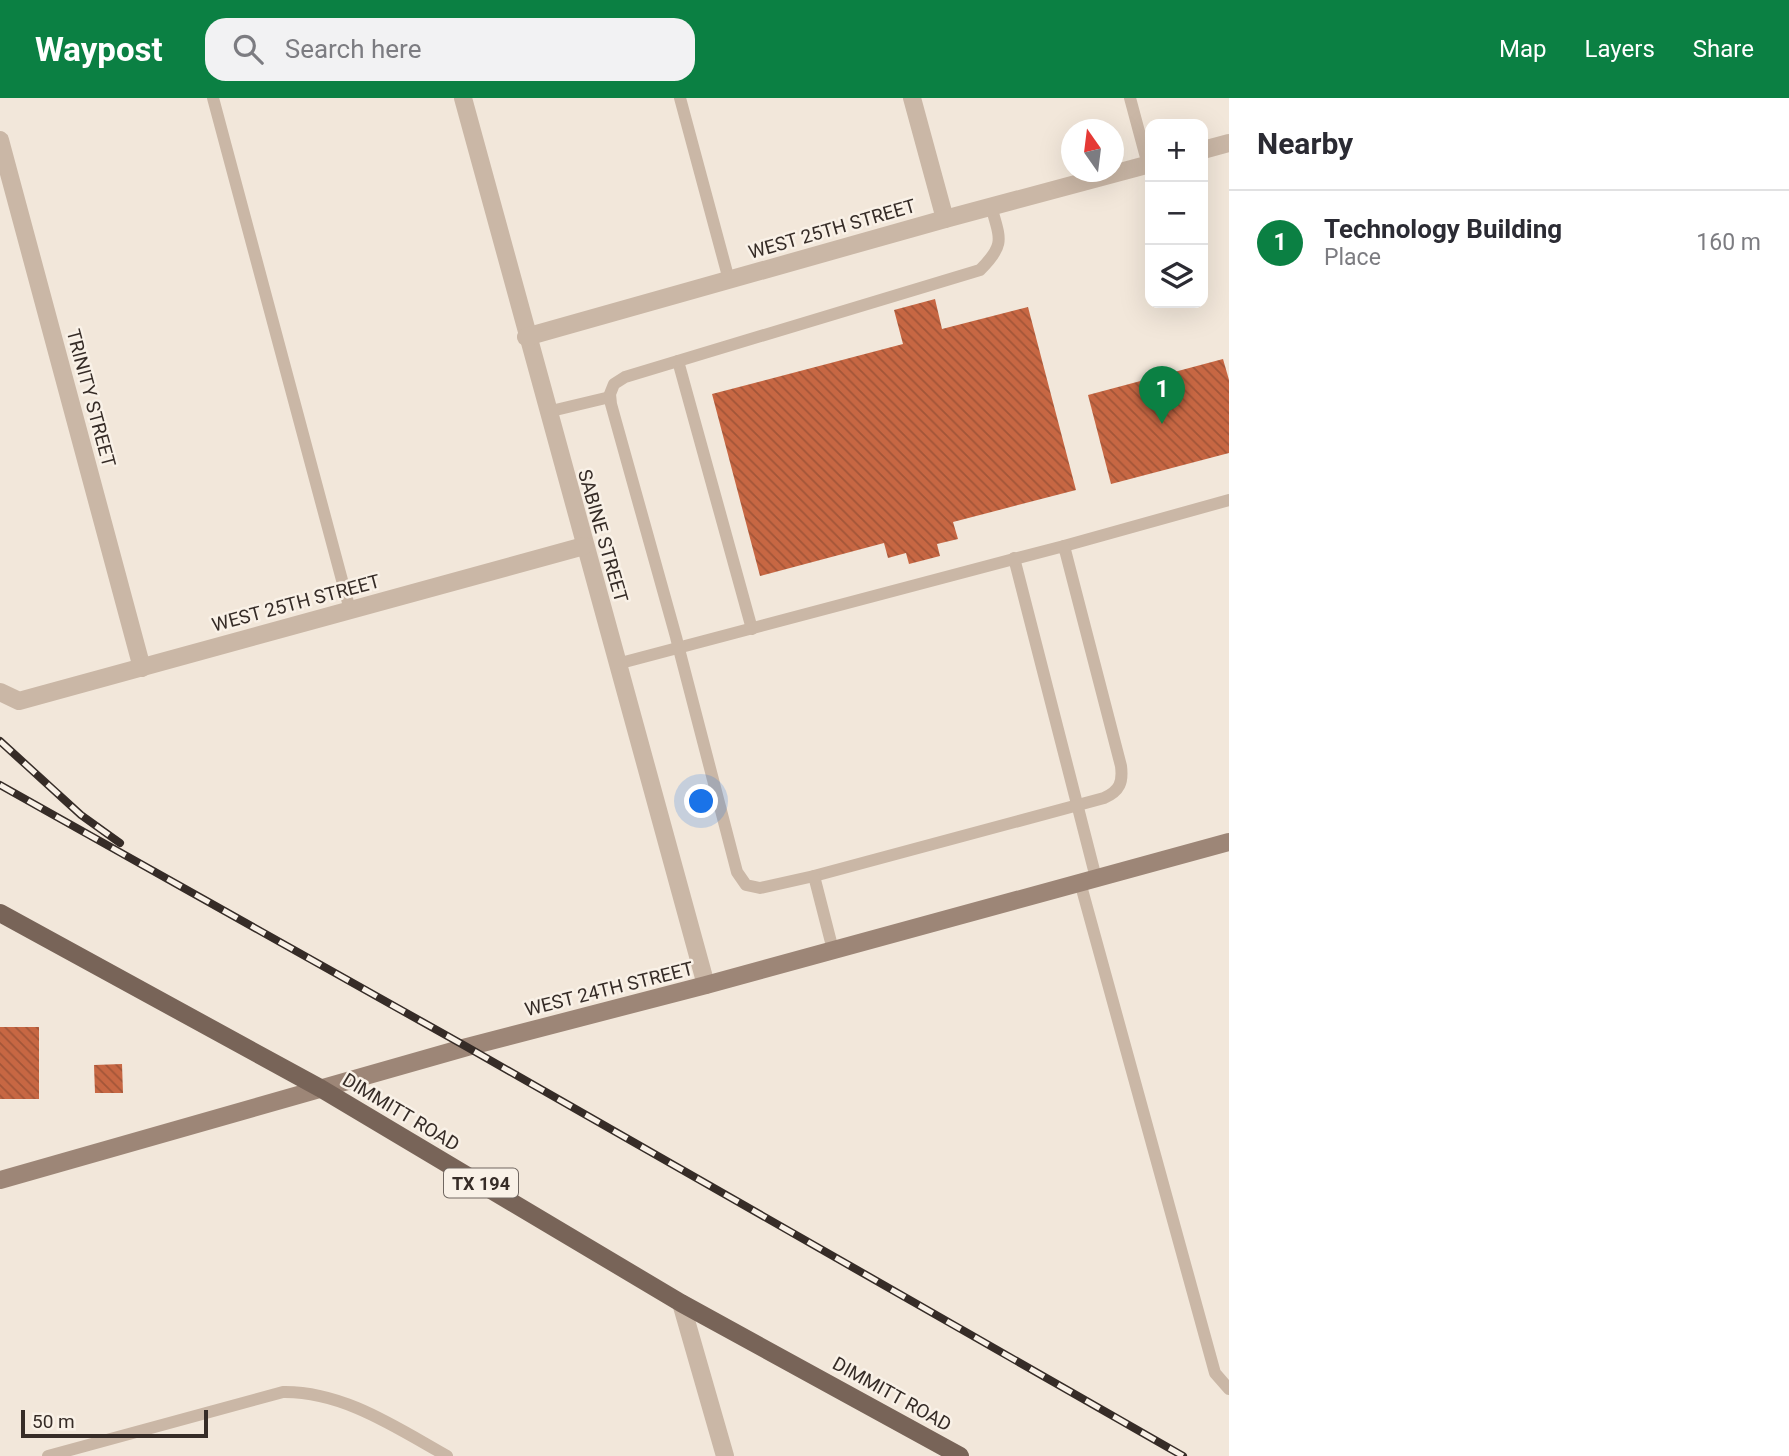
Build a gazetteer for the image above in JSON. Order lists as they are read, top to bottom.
{
  "streets": {
    "main road": ["WEST 24TH STREET", "DIMMITT ROAD", "TX 194"],
    "street": ["WEST 25TH STREET", "TRINITY STREET", "SABINE STREET"]
  },
  "crossings": [
    ["WEST 25TH STREET", "TRINITY STREET"],
    ["WEST 25TH STREET", "SABINE STREET"],
    ["SABINE STREET", "WEST 24TH STREET"],
    ["WEST 24TH STREET", "DIMMITT ROAD"]
  ],
  "scale_bar": "50 m",
  "north": "top",
  "page": {
    "header": "Waypost",
    "search": "Search here",
    "nav": ["Map", "Layers", "Share"],
    "heading": "Nearby",
    "map_buttons": ["+", "−"],
    "list": [
      {
        "mark": "1",
        "name": "Technology Building",
        "note": "Place",
        "value": "160 m"
      }
    ],
    "pins": "1",
    "scale": "50 m"
  }
}
